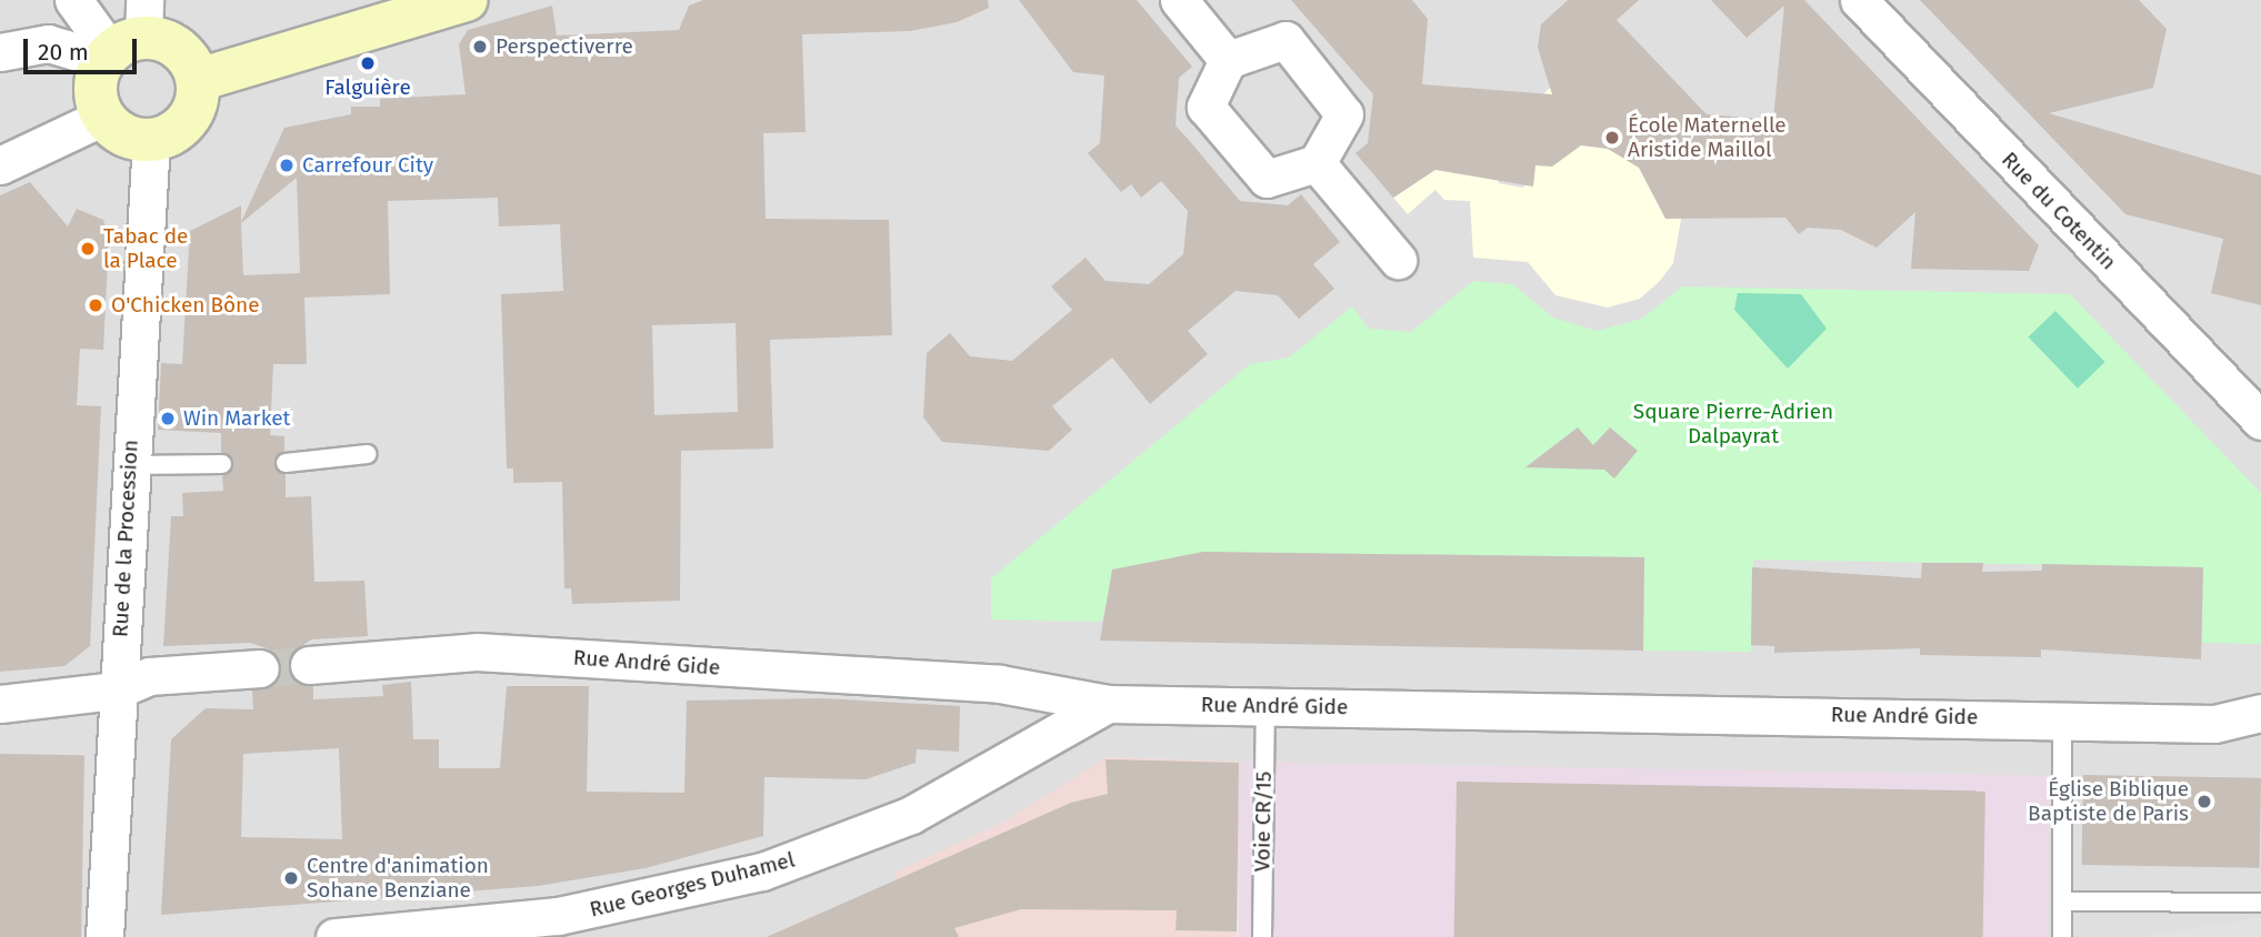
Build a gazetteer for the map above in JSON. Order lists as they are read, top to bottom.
{
  "streets": {
    "street": [
      "Rue du Cotentin",
      "Rue de la Procession",
      "Rue André Gide",
      "Rue Georges Duhamel"
    ],
    "lane": ["Voie CR/15"]
  },
  "crossings": [
    ["Rue André Gide", "Voie CR/15"],
    ["Rue André Gide", "Rue Georges Duhamel"]
  ],
  "parks": ["Square Pierre-Adrien Dalpayrat"],
  "places": [
    "Perspectiverre",
    "Falguière",
    "École Maternelle Aristide Maillol",
    "Carrefour City",
    "Tabac de la Place",
    "O'Chicken Bône",
    "Win Market",
    "Église Biblique Baptiste de Paris",
    "Centre d'animation Sohane Benziane"
  ],
  "scale_bar": "20 m"
}
